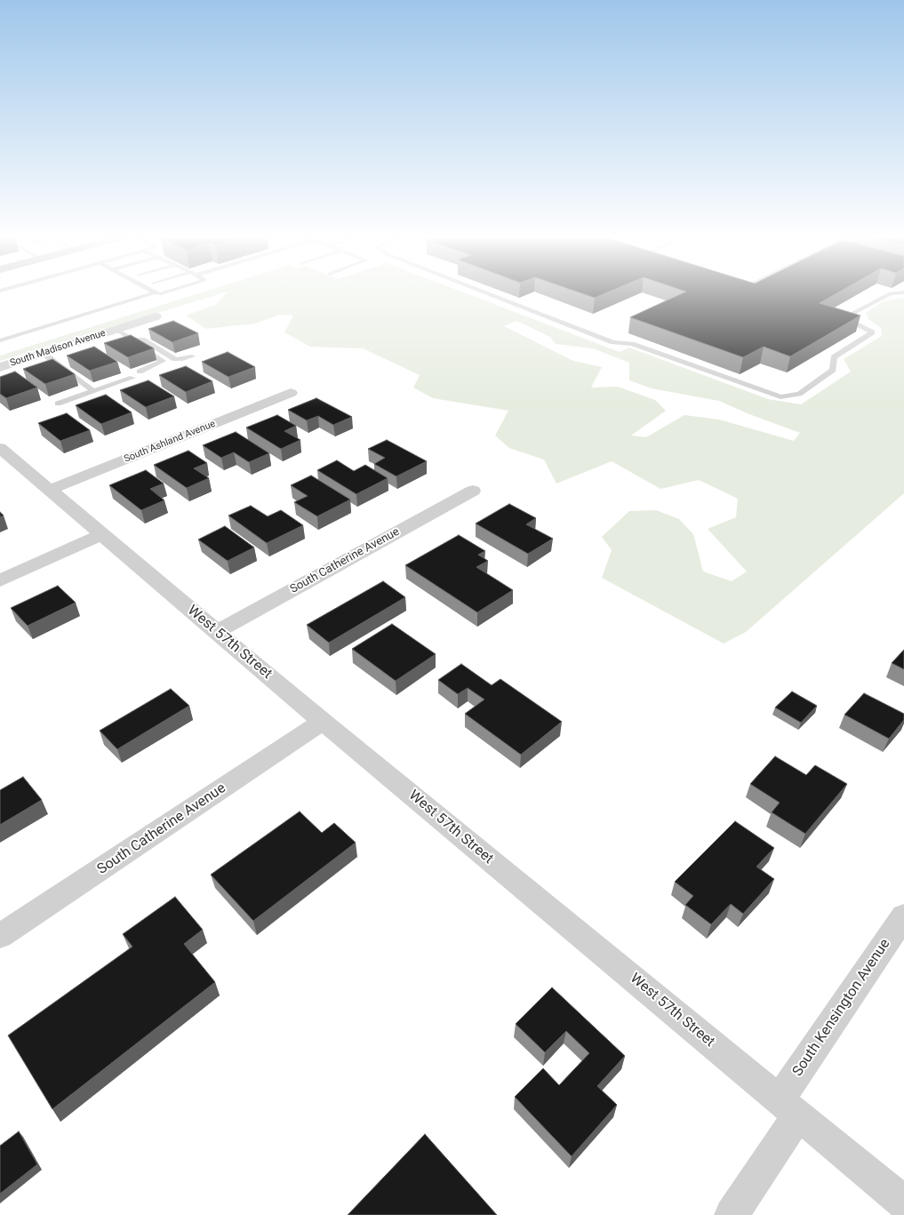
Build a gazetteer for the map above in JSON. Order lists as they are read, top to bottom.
{
  "streets": {
    "street": [
      "South Madison Avenue",
      "South Ashland Avenue",
      "South Catherine Avenue",
      "West 57th Street",
      "South Kensington Avenue"
    ]
  },
  "crossings": [
    ["South Ashland Avenue", "West 57th Street"],
    ["South Catherine Avenue", "West 57th Street"],
    ["West 57th Street", "South Kensington Avenue"]
  ]
}
